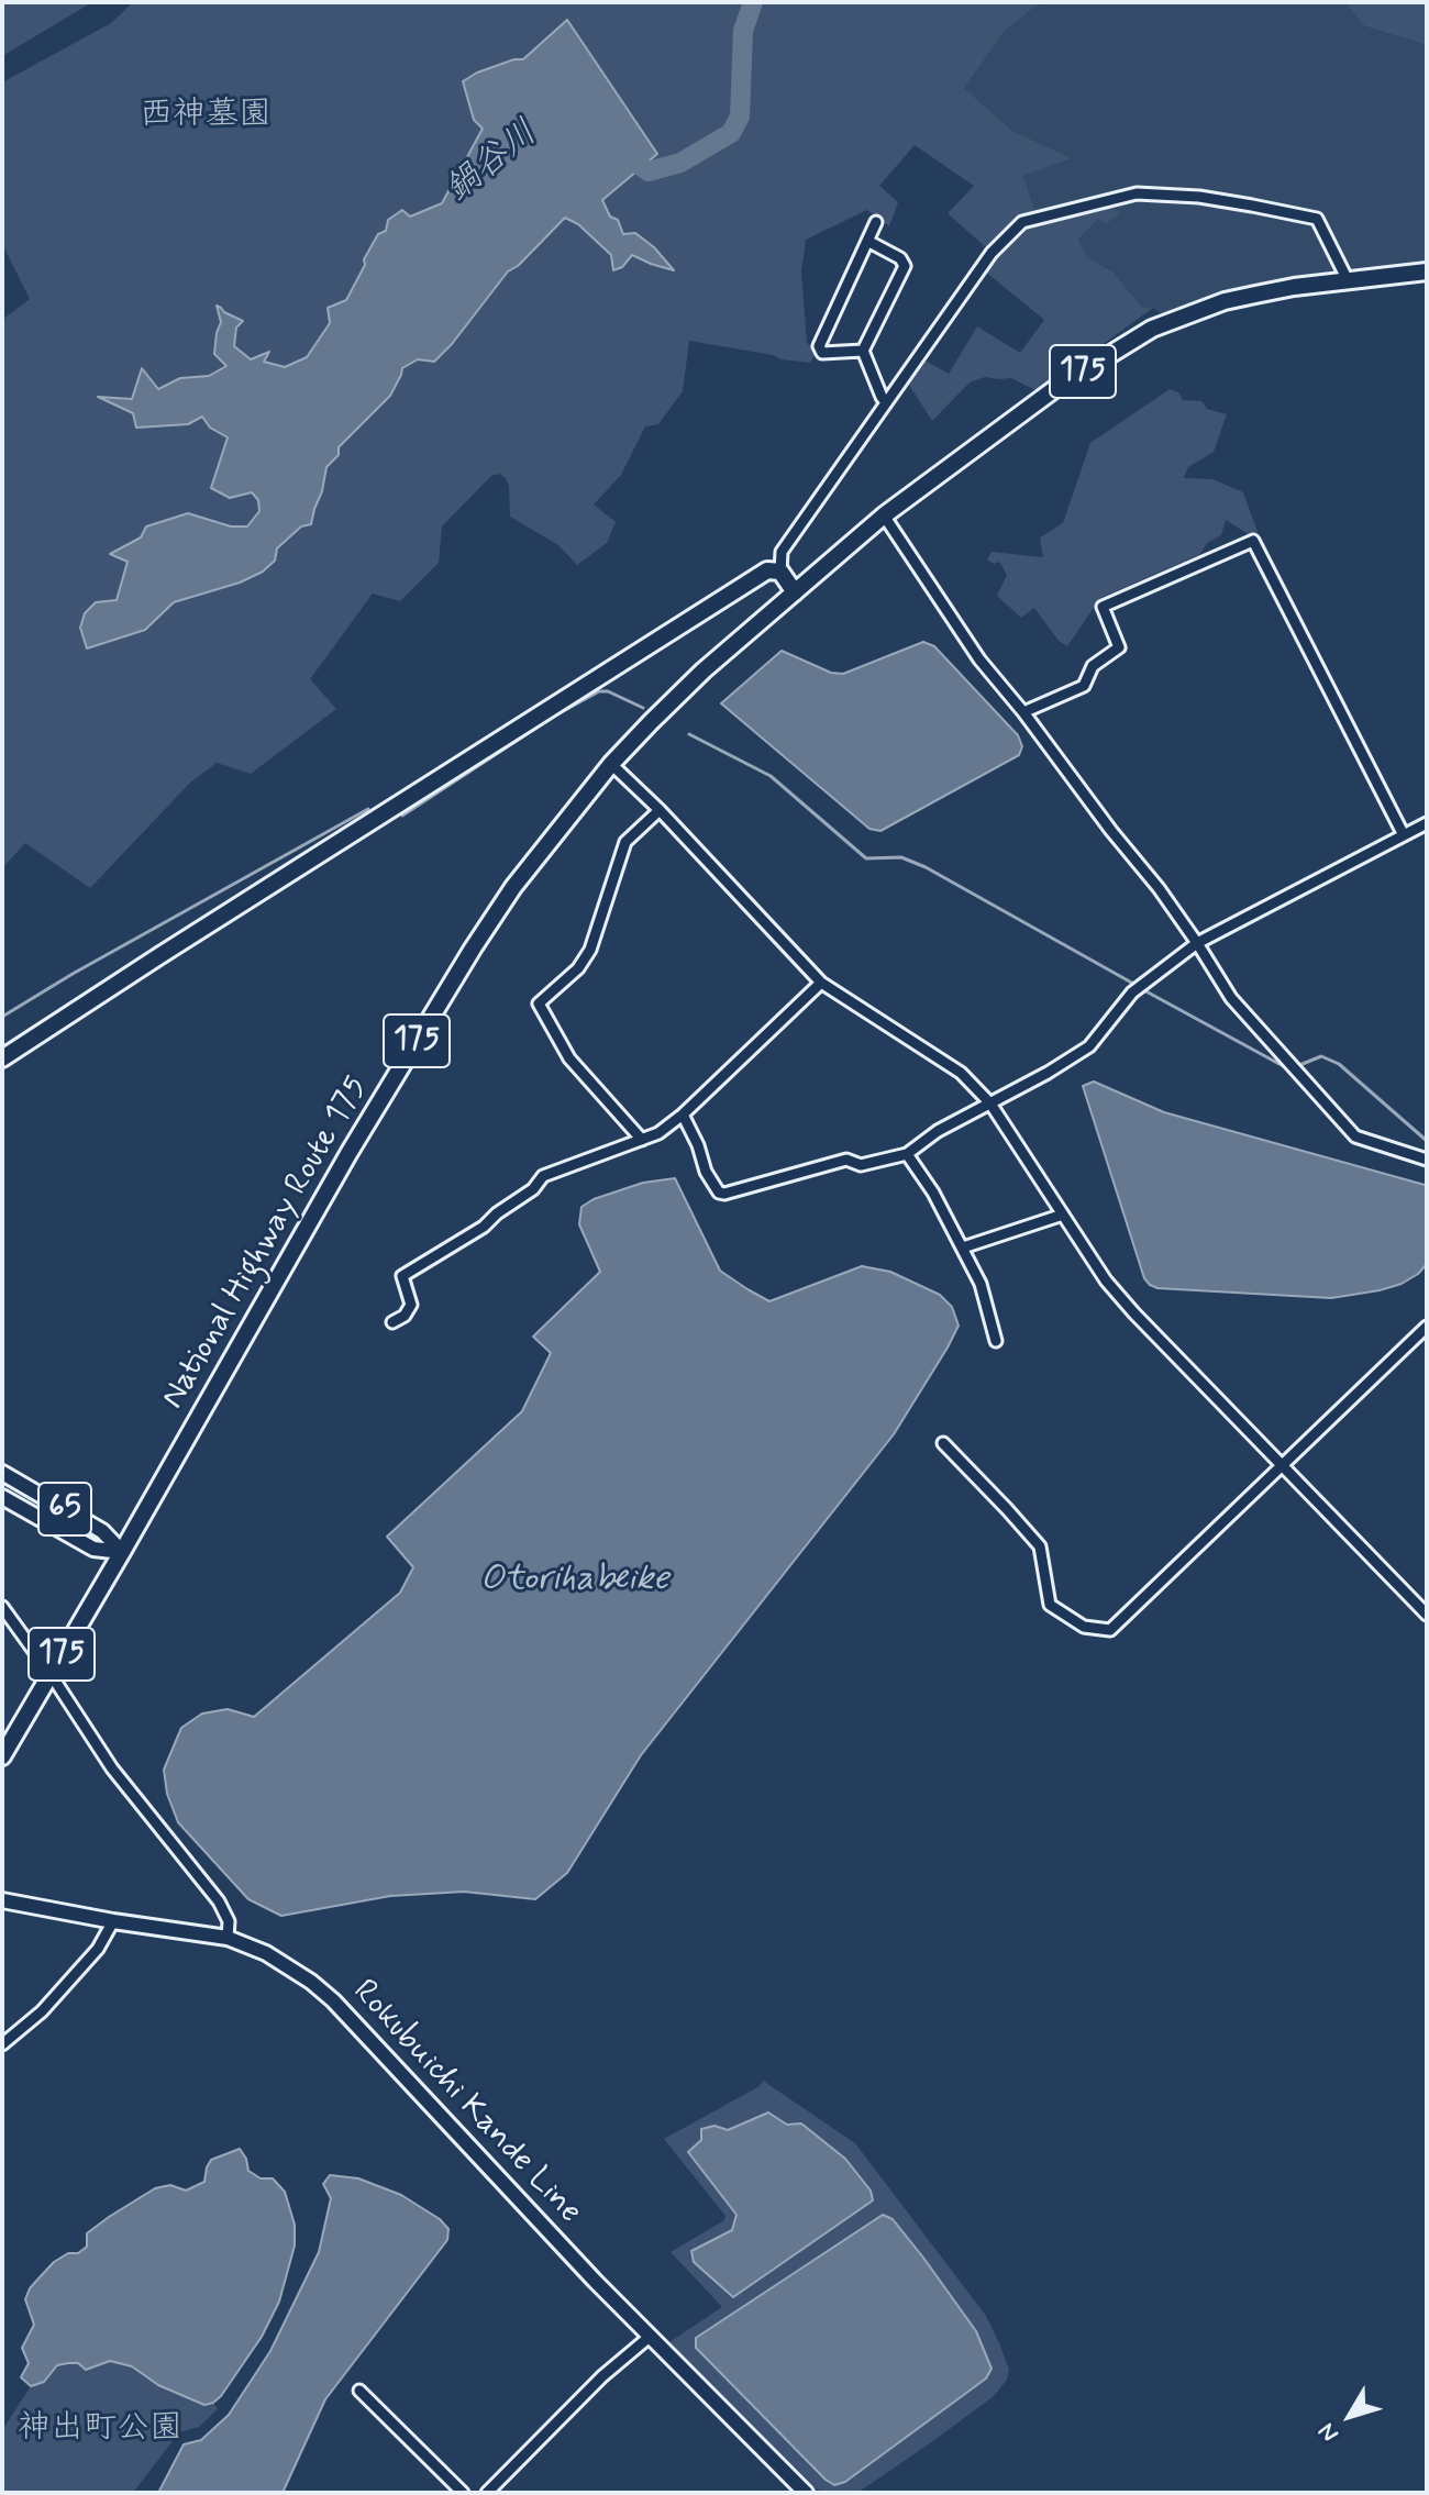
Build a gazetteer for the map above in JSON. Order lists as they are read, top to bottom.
{
  "streets": {
    "highway": ["175", "National Highway Route 175"],
    "main road": ["65", "Rokubuichi Kande Line"]
  },
  "crossings": [
    ["National Highway Route 175", "65"]
  ],
  "water": ["鍋谷川", "Otorihabeike"],
  "parks": ["西神墓園", "神出町公園"],
  "north": "bottom left"
}
